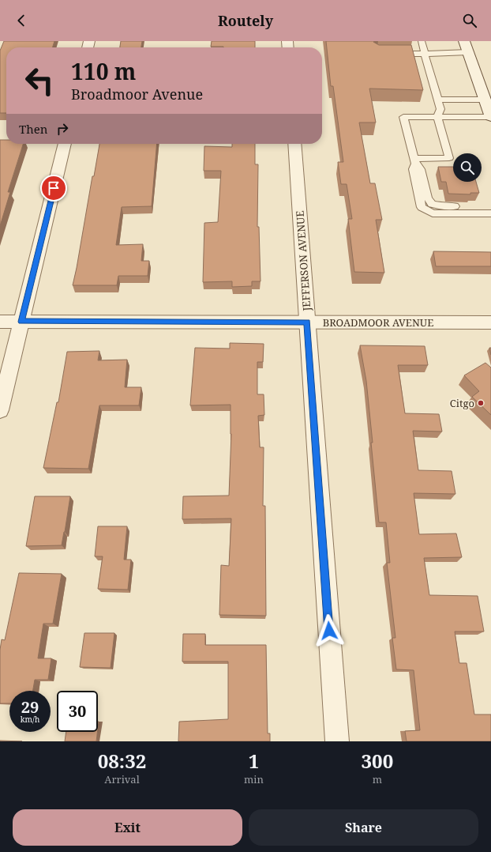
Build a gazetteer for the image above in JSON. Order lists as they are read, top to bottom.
{
  "streets": {
    "street": ["JEFFERSON AVENUE", "BROADMOOR AVENUE"]
  },
  "crossings": [
    ["JEFFERSON AVENUE", "BROADMOOR AVENUE"]
  ],
  "places": ["Citgo"],
  "page": {
    "header": "Routely",
    "turn": ["110 m", "Broadmoor Avenue"],
    "then": "Then",
    "speed": "29 km/h",
    "limit": "30",
    "eta": [
      "08:32",
      "Arrival",
      "1",
      "min",
      "300",
      "m"
    ],
    "buttons": ["Exit", "Share"]
  }
}
